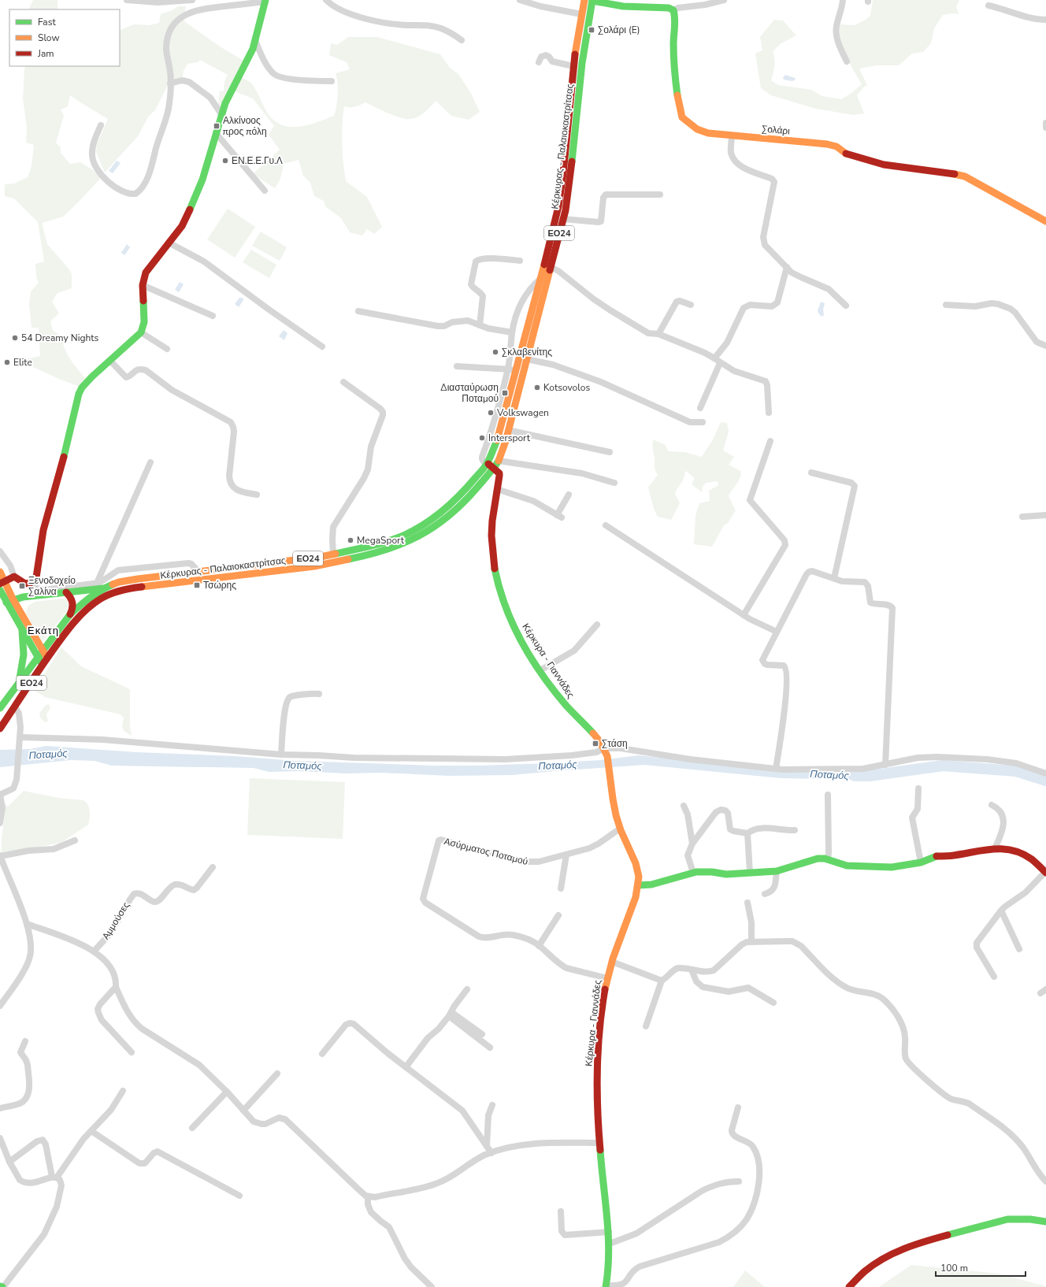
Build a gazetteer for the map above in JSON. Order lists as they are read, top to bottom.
{
  "streets": {
    "main road": [
      "Σολάρι",
      "Κέρκυρας - Παλαιοκαστρίτσας",
      "ΕΟ24",
      "Κέρκυρα - Γιαννάδες"
    ],
    "street": ["Ασύρματος Ποταμού", "Αμμούσες"]
  },
  "crossings": [
    ["Κέρκυρας - Παλαιοκαστρίτσας", "Κέρκυρα - Γιαννάδες"],
    ["Κέρκυρα - Γιαννάδες", "Ασύρματος Ποταμού"]
  ],
  "districts": ["Εκάτη"],
  "water": ["Ποταμός"],
  "places": {
    "transit": [
      "Σολάρι (E)",
      "Αλκίνοος προς πόλη",
      "Διασταύρωση Ποταμού",
      "Τσώρης",
      "Ξενοδοχείο Σαλίνα",
      "Στάση"
    ],
    "other": [
      "ΕΝ.Ε.Ε.Γυ.Λ",
      "54 Dreamy Nights",
      "Σκλαβενίτης",
      "Elite",
      "Kotsovolos",
      "Volkswagen",
      "Intersport",
      "MegaSport"
    ]
  },
  "legend": ["Fast", "Slow", "Jam"],
  "scale_bar": "100 m"
}
